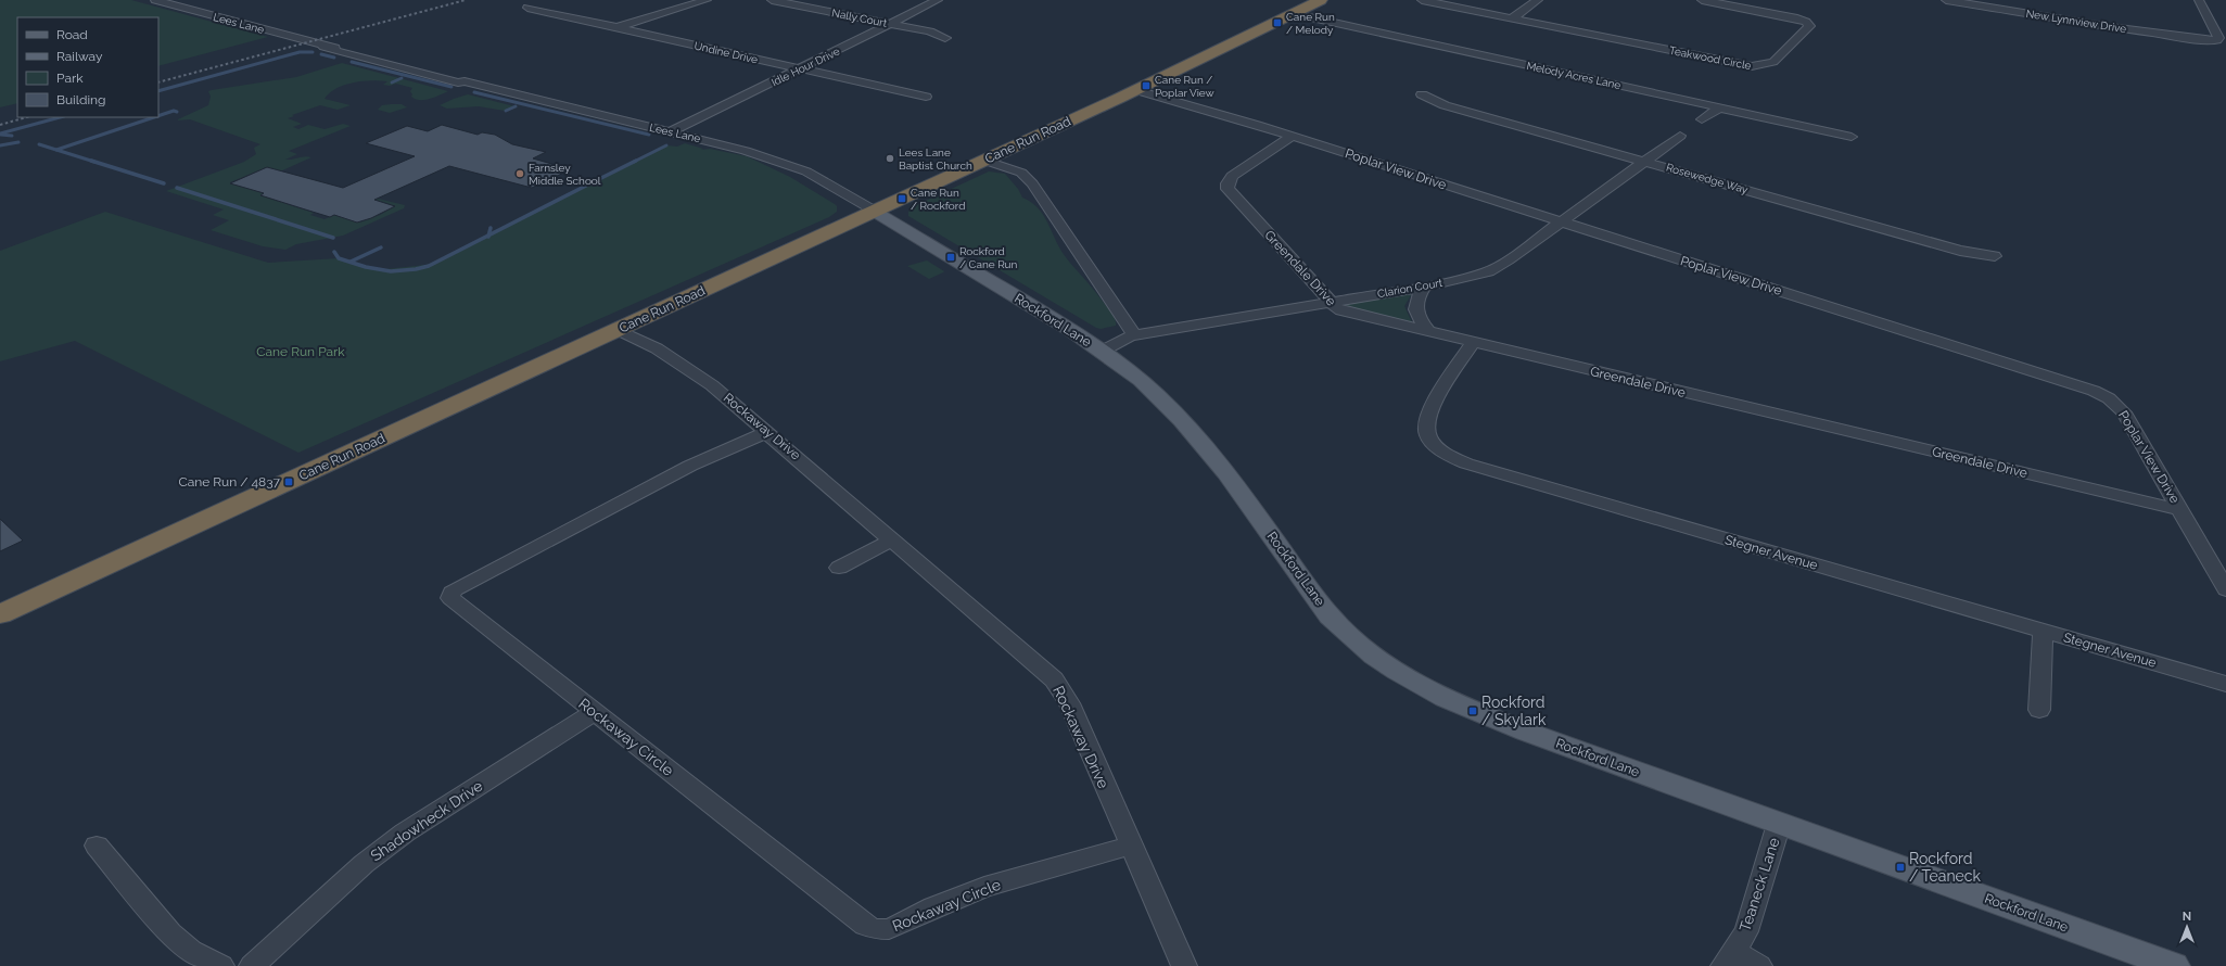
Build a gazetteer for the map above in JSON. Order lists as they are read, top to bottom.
{
  "streets": {
    "highway": ["Cane Run Road"],
    "main road": ["Rockford Lane"],
    "street": [
      "Nally Court",
      "New Lynnview Drive",
      "Lees Lane",
      "Undine Drive",
      "Teakwood Circle",
      "Idle Hour Drive",
      "Melody Acres Lane",
      "Poplar View Drive",
      "Rosewedge Way",
      "Greendale Drive",
      "Clarion Court",
      "Rockaway Drive",
      "Stegner Avenue",
      "Rockaway Circle",
      "Shadowheck Drive",
      "Teaneck Lane"
    ]
  },
  "crossings": [
    ["Nally Court", "Idle Hour Drive"],
    ["Lees Lane", "Idle Hour Drive"],
    ["Lees Lane", "Cane Run Road"],
    ["Lees Lane", "Rockford Lane"],
    ["Undine Drive", "Idle Hour Drive"],
    ["Melody Acres Lane", "Cane Run Road"],
    ["Cane Run Road", "Poplar View Drive"],
    ["Cane Run Road", "Rockford Lane"],
    ["Cane Run Road", "Rockaway Drive"],
    ["Poplar View Drive", "Greendale Drive"],
    ["Poplar View Drive", "Clarion Court"],
    ["Rosewedge Way", "Clarion Court"],
    ["Greendale Drive", "Clarion Court"],
    ["Greendale Drive", "Stegner Avenue"],
    ["Clarion Court", "Rockford Lane"],
    ["Rockford Lane", "Teaneck Lane"],
    ["Rockaway Drive", "Rockaway Circle"],
    ["Rockaway Circle", "Shadowheck Drive"]
  ],
  "parks": ["Cane Run Park"],
  "places": {
    "transit": [
      "Cane Run / Melody",
      "Cane Run / Poplar View",
      "Cane Run / Rockford",
      "Rockford / Cane Run",
      "Cane Run / 4837",
      "Rockford / Skylark",
      "Rockford / Teaneck"
    ],
    "other": ["Lees Lane Baptist Church", "Farnsley Middle School"]
  },
  "legend": [
    "Road",
    "Railway",
    "Park",
    "Building"
  ],
  "north": "top"
}
